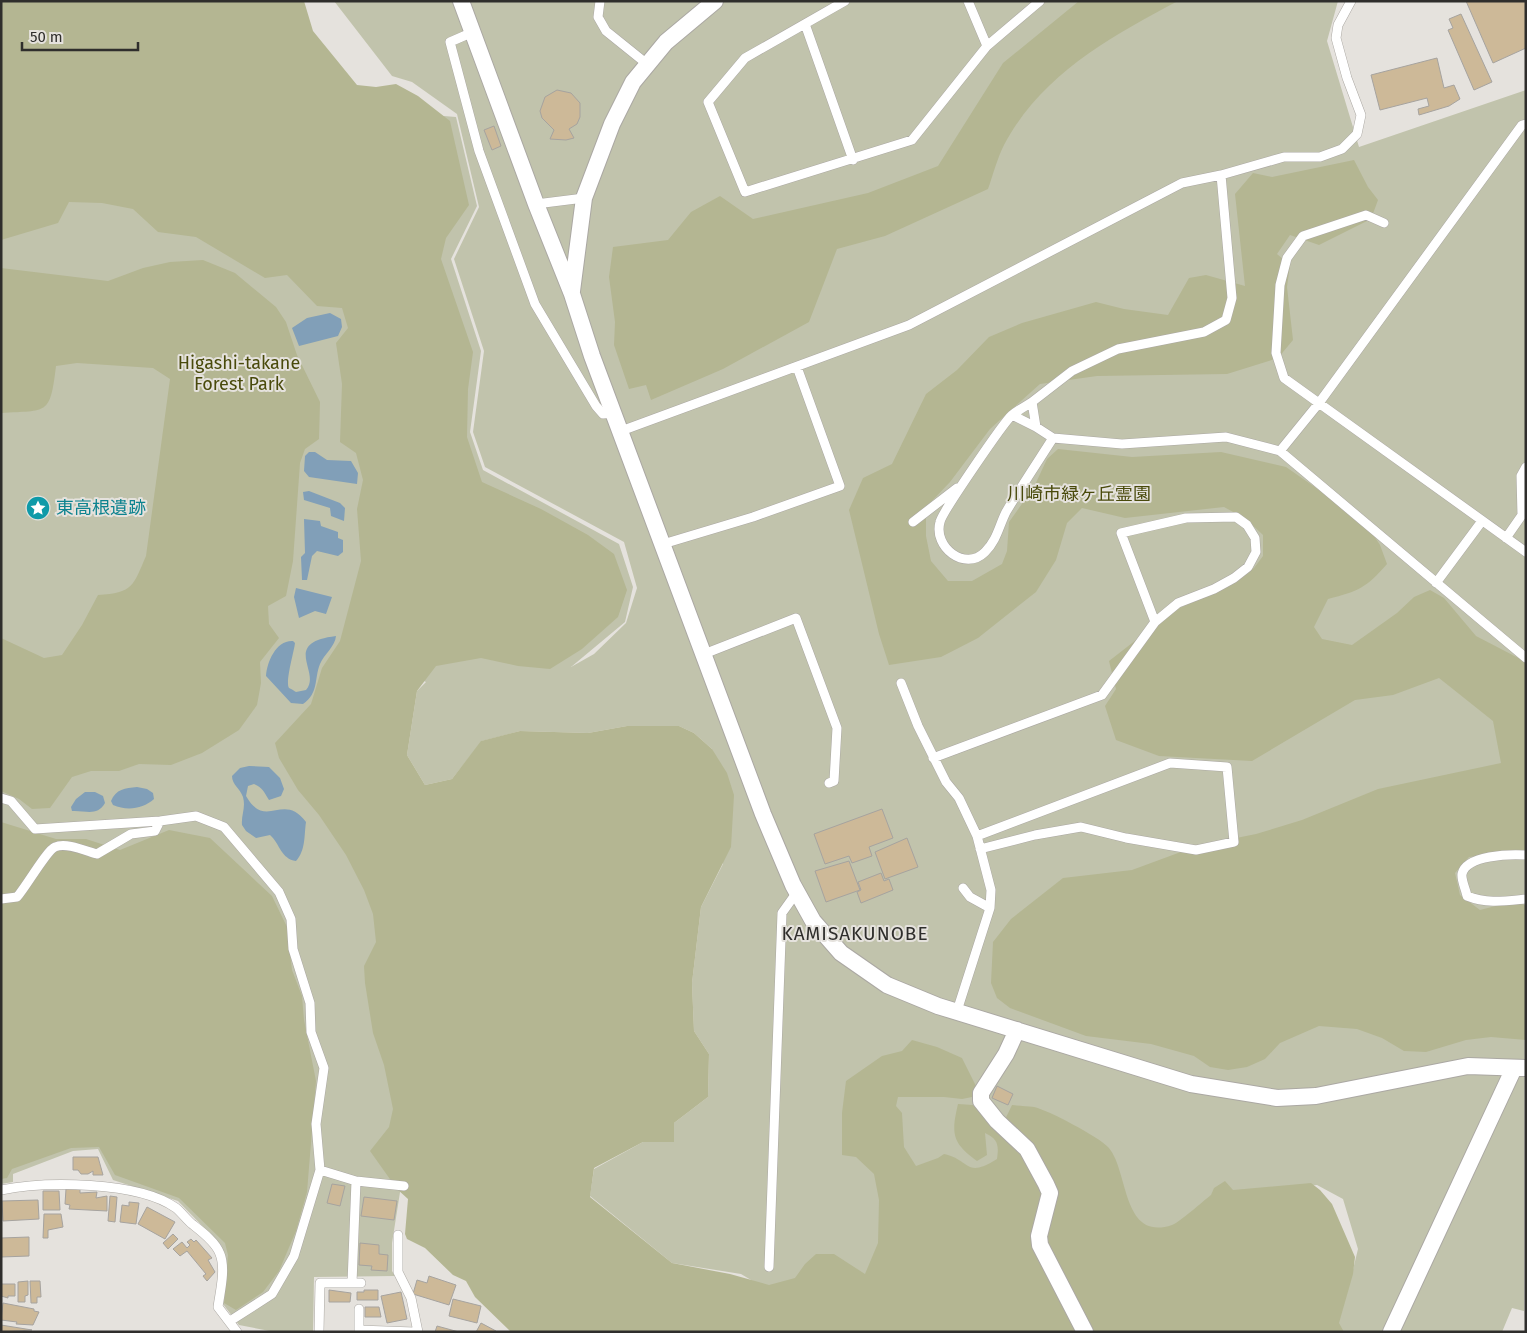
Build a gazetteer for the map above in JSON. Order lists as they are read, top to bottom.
{
  "districts": ["KAMISAKUNOBE"],
  "parks": ["Higashi-takane Forest Park", "川崎市緑ヶ丘霊園"],
  "places": {
    "place": ["東高根遺跡"]
  },
  "scale_bar": "50 m"
}
